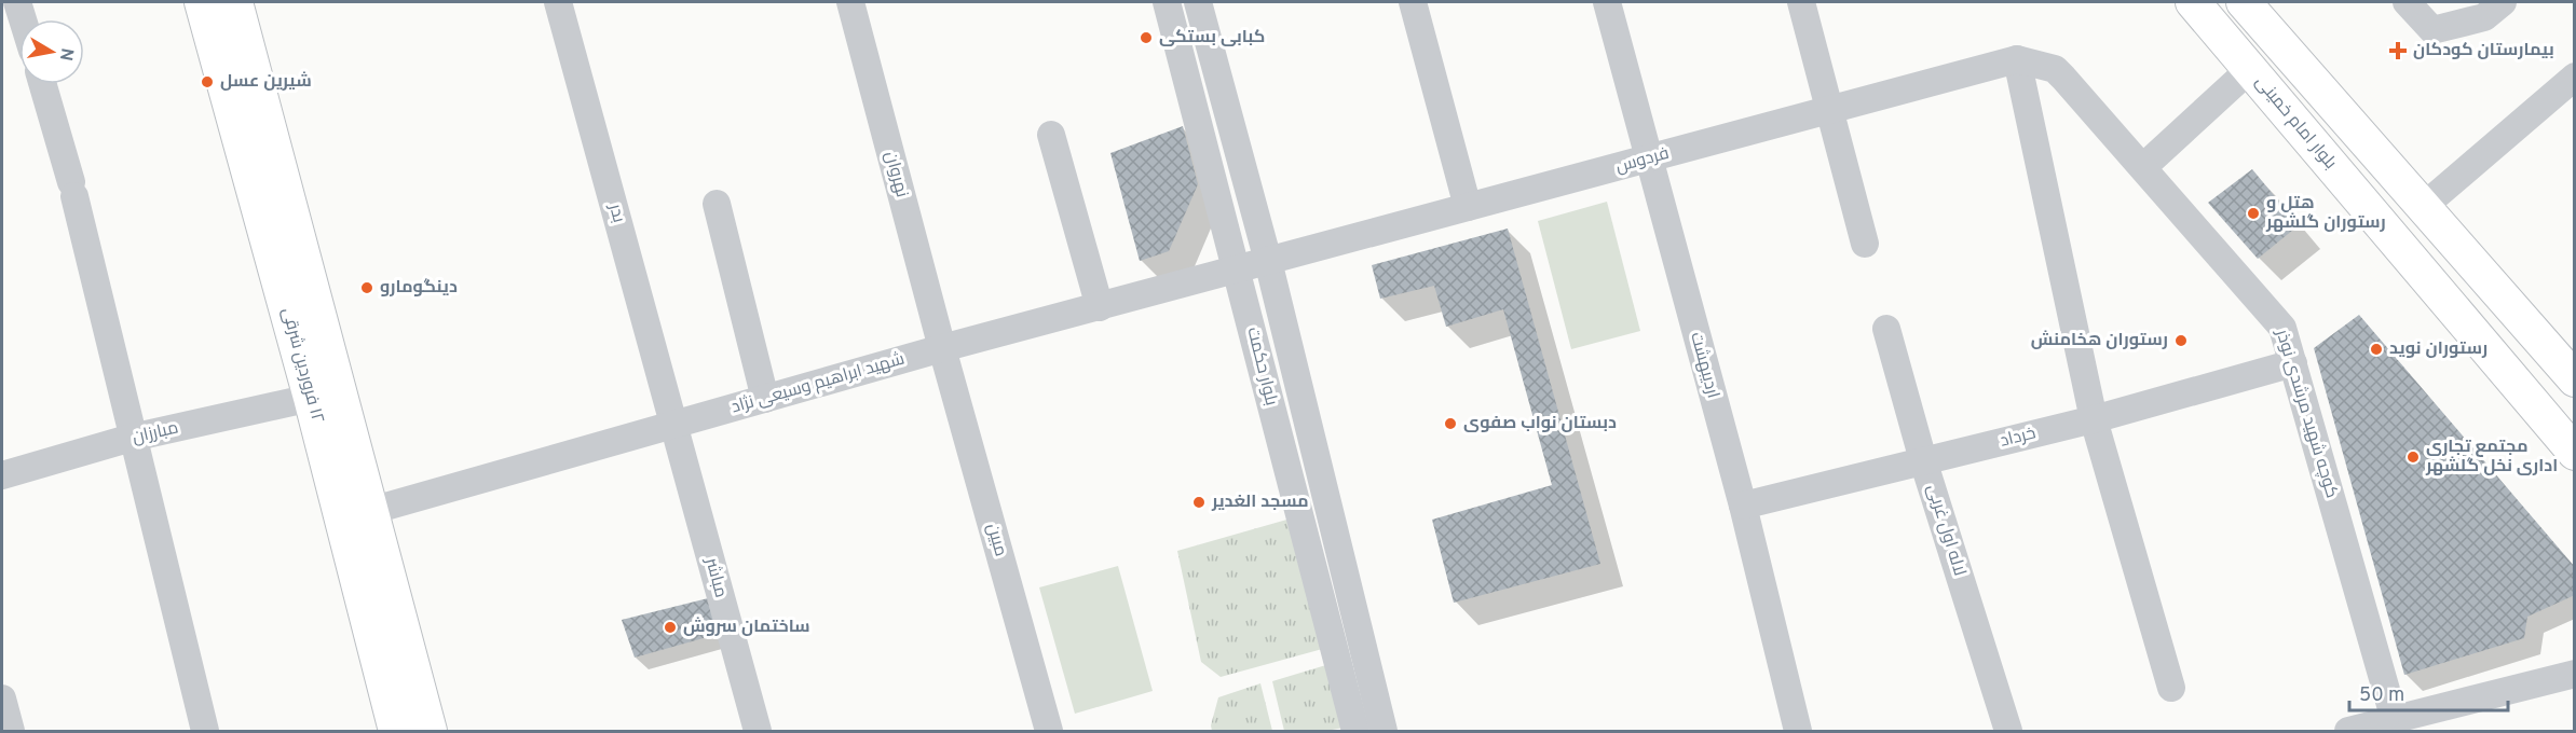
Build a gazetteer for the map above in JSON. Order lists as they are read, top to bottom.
{
  "streets": {
    "main road": ["بلوار امام خمینی", "١٢ فروردین شرقی"],
    "street": [
      "فردوس",
      "نهروان",
      "بدر",
      "اردیبهشت",
      "بلوار حکمت",
      "شهید ابراهیم وسیعی نژاد",
      "کوچه شهید مرشدی نوذر",
      "مبارزان",
      "خرداد",
      "لاله اول غربی",
      "مبین",
      "مباشر"
    ]
  },
  "crossings": [
    ["فردوس", "اردیبهشت"],
    ["فردوس", "بلوار حکمت"],
    ["فردوس", "شهید ابراهیم وسیعی نژاد"],
    ["فردوس", "کوچه شهید مرشدی نوذر"],
    ["نهروان", "شهید ابراهیم وسیعی نژاد"],
    ["نهروان", "مبین"],
    ["بدر", "شهید ابراهیم وسیعی نژاد"],
    ["بدر", "مباشر"],
    ["١٢ فروردین شرقی", "شهید ابراهیم وسیعی نژاد"],
    ["١٢ فروردین شرقی", "مبارزان"],
    ["اردیبهشت", "خرداد"],
    ["بلوار حکمت", "شهید ابراهیم وسیعی نژاد"],
    ["شهید ابراهیم وسیعی نژاد", "مبین"],
    ["شهید ابراهیم وسیعی نژاد", "مباشر"],
    ["کوچه شهید مرشدی نوذر", "خرداد"],
    ["خرداد", "لاله اول غربی"]
  ],
  "places": {
    "other": [
      "کبابی بستکی",
      "شیرین عسل",
      "هتل و رستوران گلشهر",
      "دینگومارو",
      "رستوران هخامنش",
      "رستوران نوید",
      "دبستان نواب صفوی",
      "مجتمع تجاری اداری نخل گلشهر",
      "مسجد الغدیر",
      "ساختمان سروش"
    ],
    "health": ["بیمارستان کودکان"]
  },
  "scale_bar": "50 m",
  "north": "right"
}
